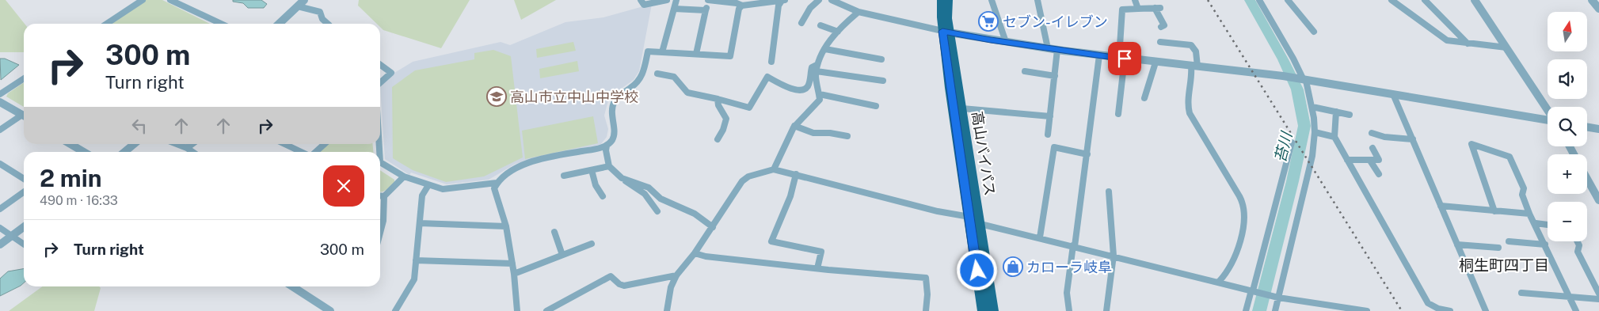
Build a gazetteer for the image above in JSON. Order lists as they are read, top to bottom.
{
  "streets": {
    "highway": ["高山バイパス"]
  },
  "districts": ["桐生町四丁目"],
  "water": ["苔川"],
  "places": {
    "supermarket": ["セブン-イレブン"],
    "school or university": ["高山市立中山中学校"],
    "shop": ["カローラ岐阜"]
  },
  "north": "top",
  "page": {
    "map_buttons": ["+", "−"],
    "turn": ["300 m", "Turn right"],
    "heading": ["2 min", "490 m · 16:33"],
    "list": [
      {
        "name": "Turn right",
        "value": "300 m"
      }
    ]
  }
}
